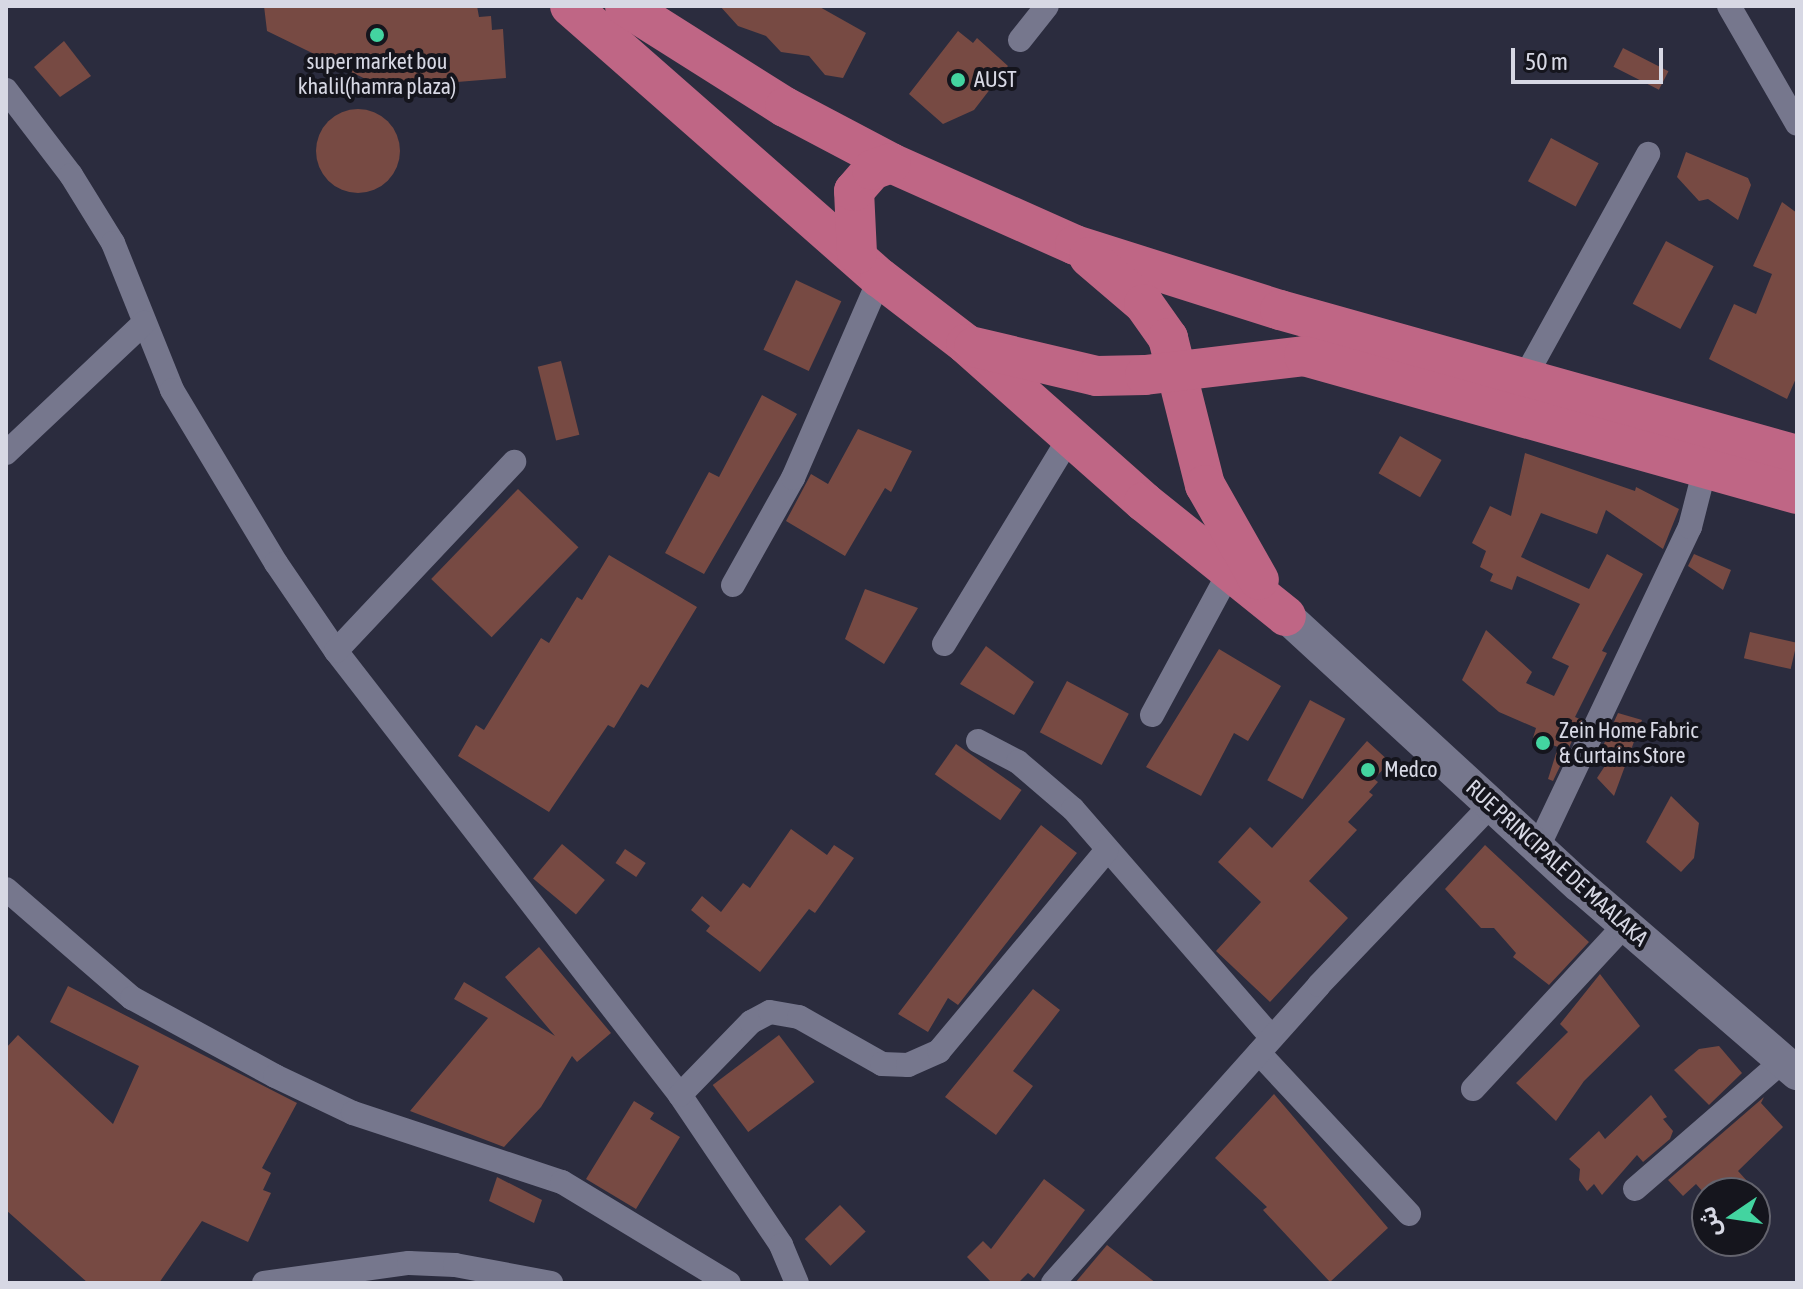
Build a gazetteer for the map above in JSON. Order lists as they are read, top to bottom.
{
  "streets": {
    "main road": ["RUE PRINCIPALE DE MAALAKA"]
  },
  "places": [
    "super market bou khalil(hamra plaza)",
    "AUST",
    "Zein Home Fabric & Curtains Store",
    "Medco"
  ],
  "scale_bar": "50 m",
  "north": "left"
}
